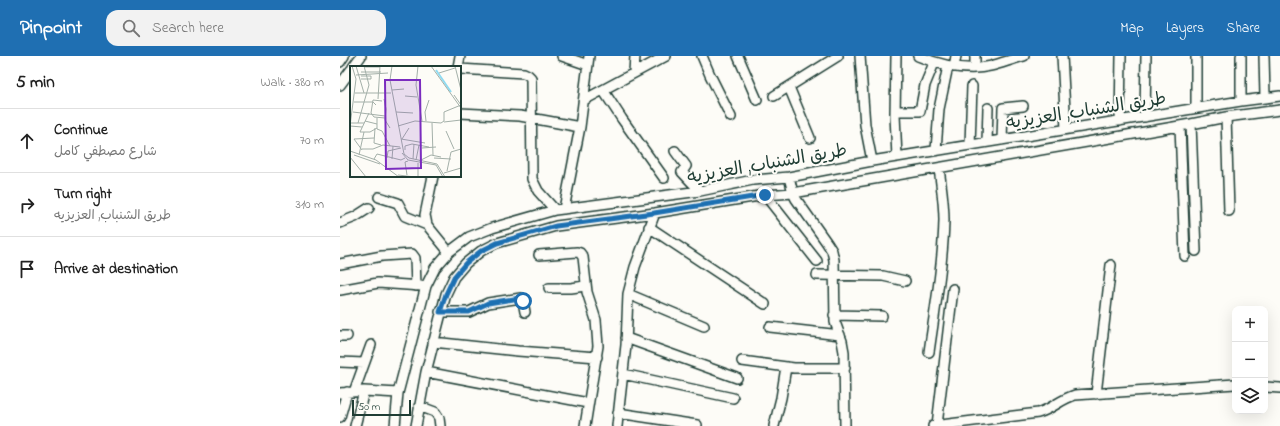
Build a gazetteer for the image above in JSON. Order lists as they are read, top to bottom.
{
  "streets": {
    "street": ["طريق الشنباب, العزيزيه"]
  },
  "scale_bar": "50 m",
  "page": {
    "header": "Pinpoint",
    "search": "Search here",
    "nav": ["Map", "Layers", "Share"],
    "heading": ["5 min", "Walk · 380 m"],
    "list": [
      ["Continue", "شارع مصطفي كامل", "70 m"],
      ["Turn right", "طريق الشنباب, العزيزيه", "310 m"],
      "Arrive at destination"
    ],
    "map_buttons": ["+", "−"],
    "scale": "50 m"
  }
}
